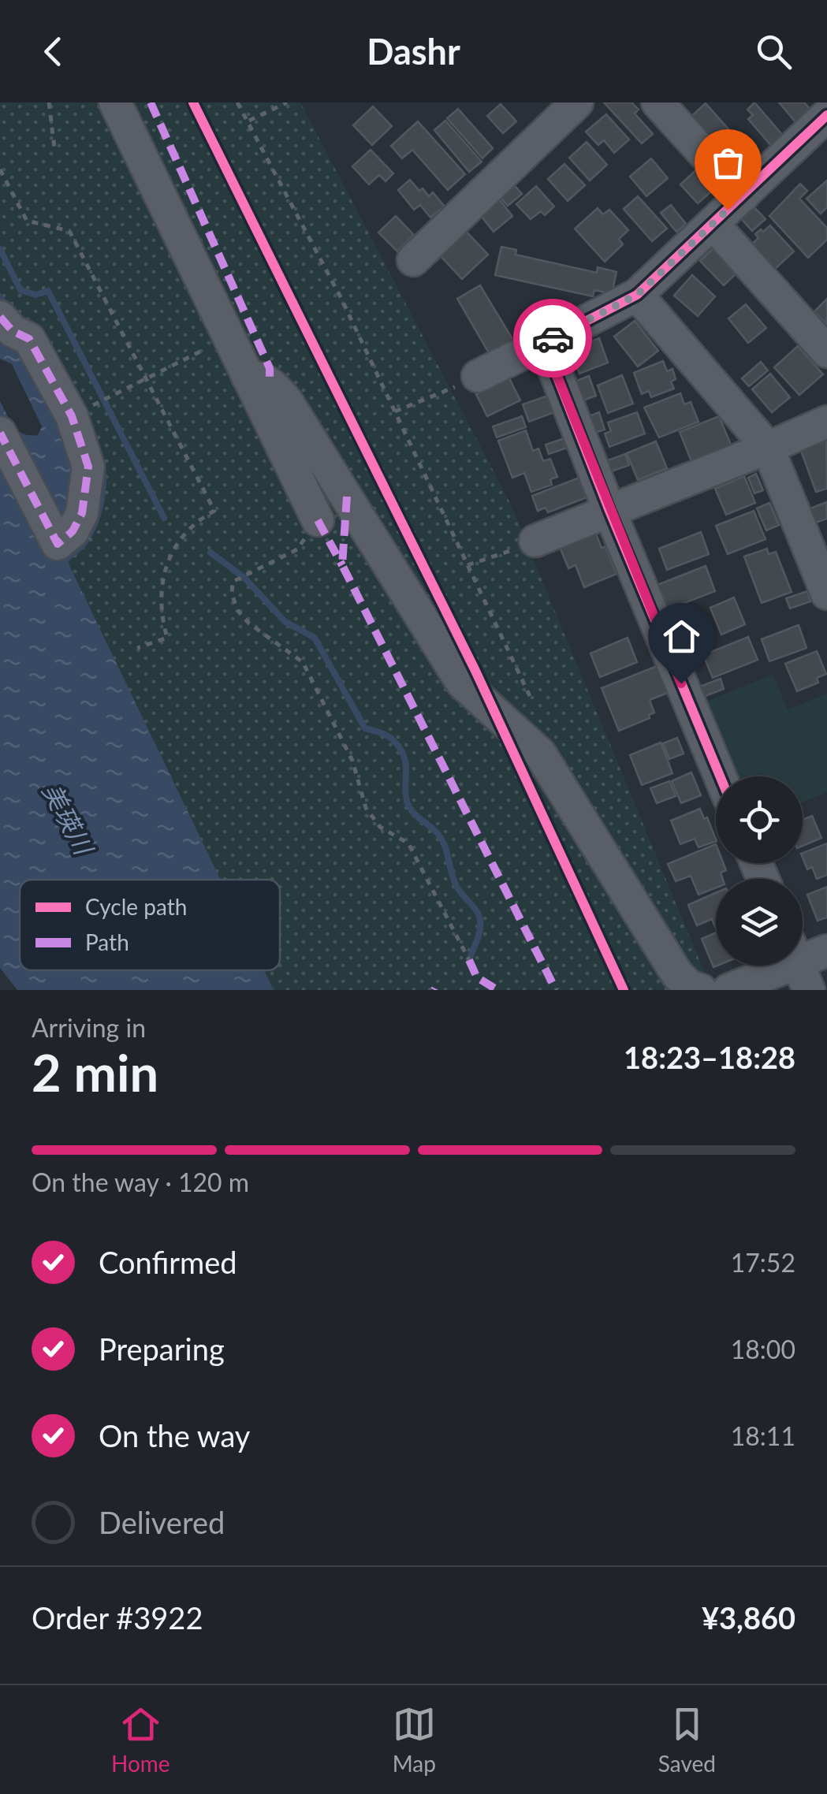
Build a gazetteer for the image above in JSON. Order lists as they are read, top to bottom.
{
  "water": ["美瑛川"],
  "legend": ["Cycle path", "Path"],
  "page": {
    "header": "Dashr",
    "heading": ["2 min", "Arriving in", "18:23–18:28"],
    "panel": ["Order #3922", "¥3,860"],
    "bar": "On the way · 120 m",
    "list": [
      ["Confirmed", "17:52"],
      ["Preparing", "18:00"],
      ["On the way", "18:11"],
      "Delivered"
    ],
    "tabs": ["Home", "Map", "Saved"]
  }
}
